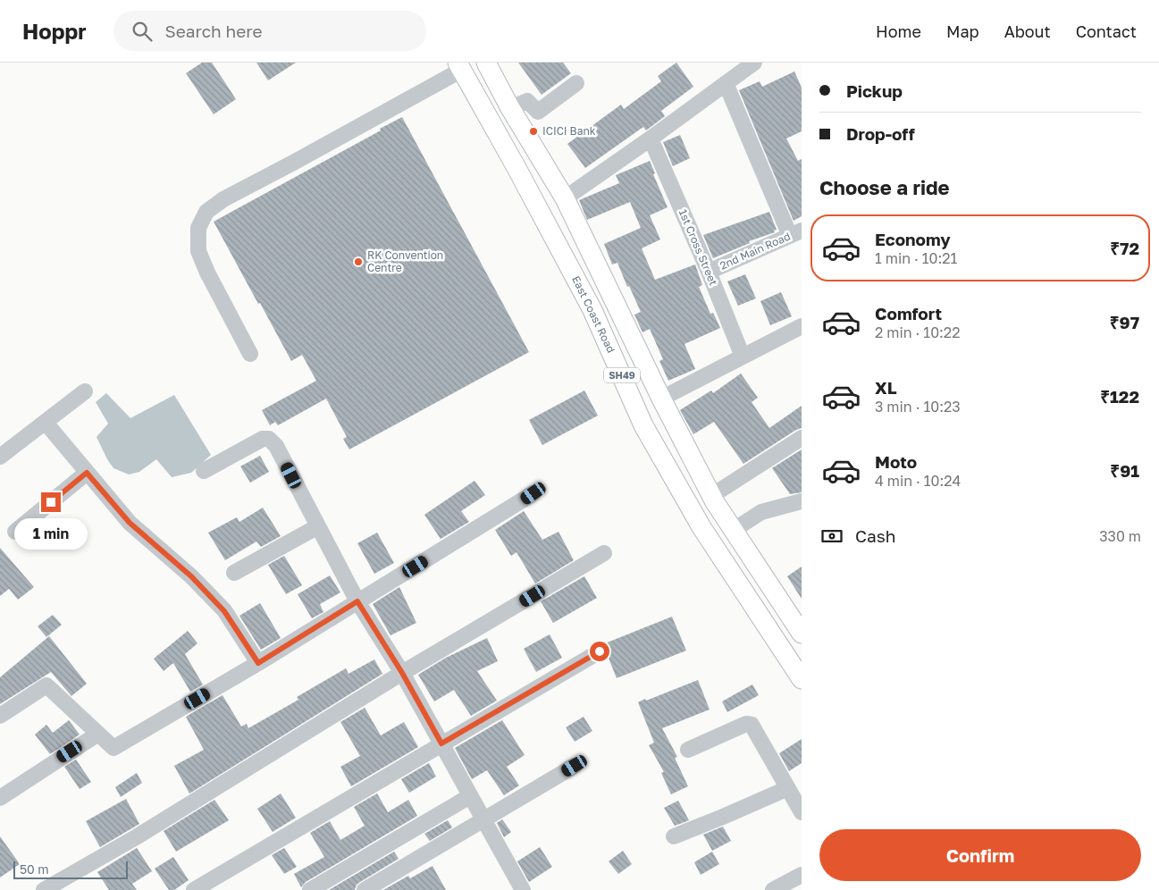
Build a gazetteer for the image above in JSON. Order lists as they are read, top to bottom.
{
  "streets": {
    "main road": ["East Coast Road", "SH49"],
    "street": ["1st Cross Street", "2nd Main Road"]
  },
  "crossings": [
    ["1st Cross Street", "2nd Main Road"]
  ],
  "places": ["ICICI Bank", "RK Convention Centre"],
  "scale_bar": "50 m",
  "page": {
    "header": "Hoppr",
    "search": "Search here",
    "nav": [
      "Home",
      "Map",
      "About",
      "Contact"
    ],
    "banner": ["Pickup", "Drop-off"],
    "heading": "Choose a ride",
    "list": [
      {
        "name": "Economy",
        "note": "1 min · 10:21",
        "value": "₹72"
      },
      {
        "name": "Comfort",
        "note": "2 min · 10:22",
        "value": "₹97"
      },
      {
        "name": "XL",
        "note": "3 min · 10:23",
        "value": "₹122"
      },
      {
        "name": "Moto",
        "note": "4 min · 10:24",
        "value": "₹91"
      }
    ],
    "pay": ["Cash", "330 m"],
    "bubble": "1 min",
    "buttons": "Confirm",
    "scale": "50 m"
  }
}
